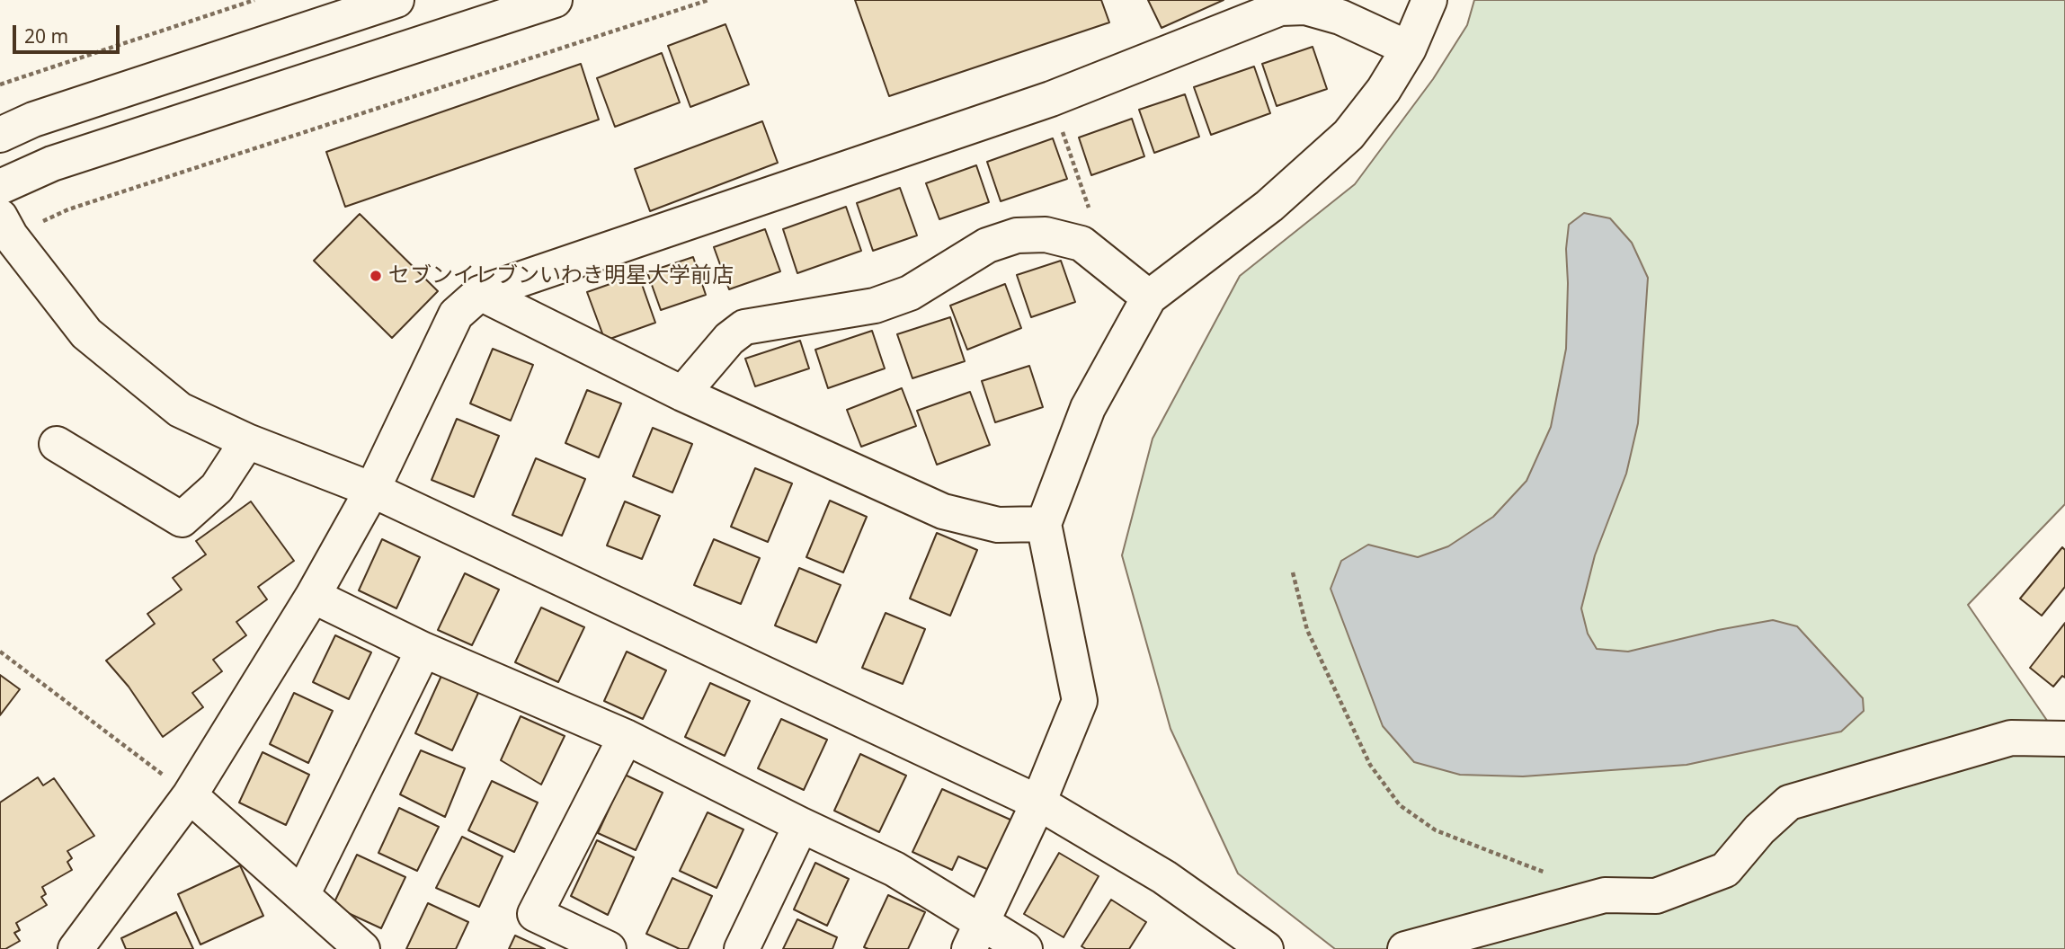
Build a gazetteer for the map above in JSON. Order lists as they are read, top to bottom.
{
  "places": ["セブンイレブンいわき明星大学前店"],
  "scale_bar": "20 m"
}
